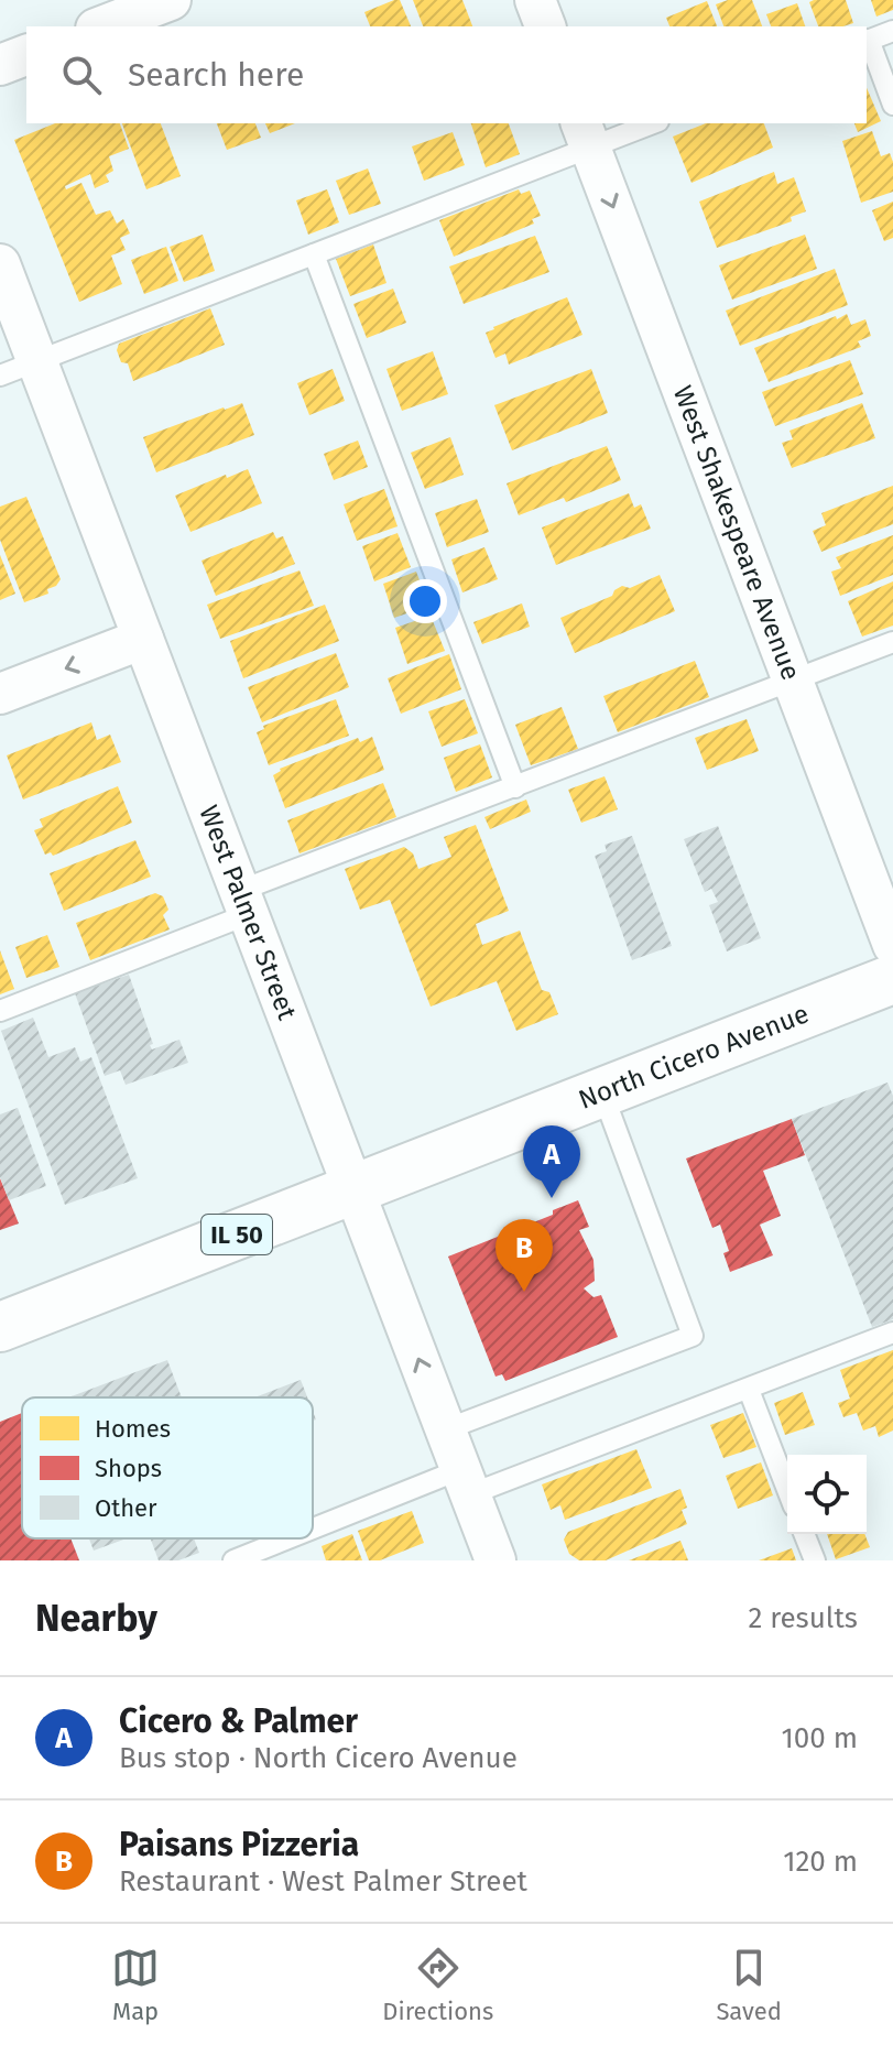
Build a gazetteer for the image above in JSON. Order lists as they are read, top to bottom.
{
  "streets": {
    "main road": ["North Cicero Avenue", "IL 50"],
    "street": ["West Shakespeare Avenue", "West Palmer Street"]
  },
  "crossings": [
    ["West Palmer Street", "North Cicero Avenue"]
  ],
  "one_way": ["West Shakespeare Avenue"],
  "legend": ["Homes", "Shops", "Other"],
  "page": {
    "search": "Search here",
    "pins": ["A", "B"],
    "heading": ["Nearby", "2 results"],
    "list": [
      {
        "mark": "A",
        "name": "Cicero & Palmer",
        "note": "Bus stop · North Cicero Avenue",
        "value": "100 m"
      },
      {
        "mark": "B",
        "name": "Paisans Pizzeria",
        "note": "Restaurant · West Palmer Street",
        "value": "120 m"
      }
    ],
    "nav": ["Map", "Directions", "Saved"]
  }
}
